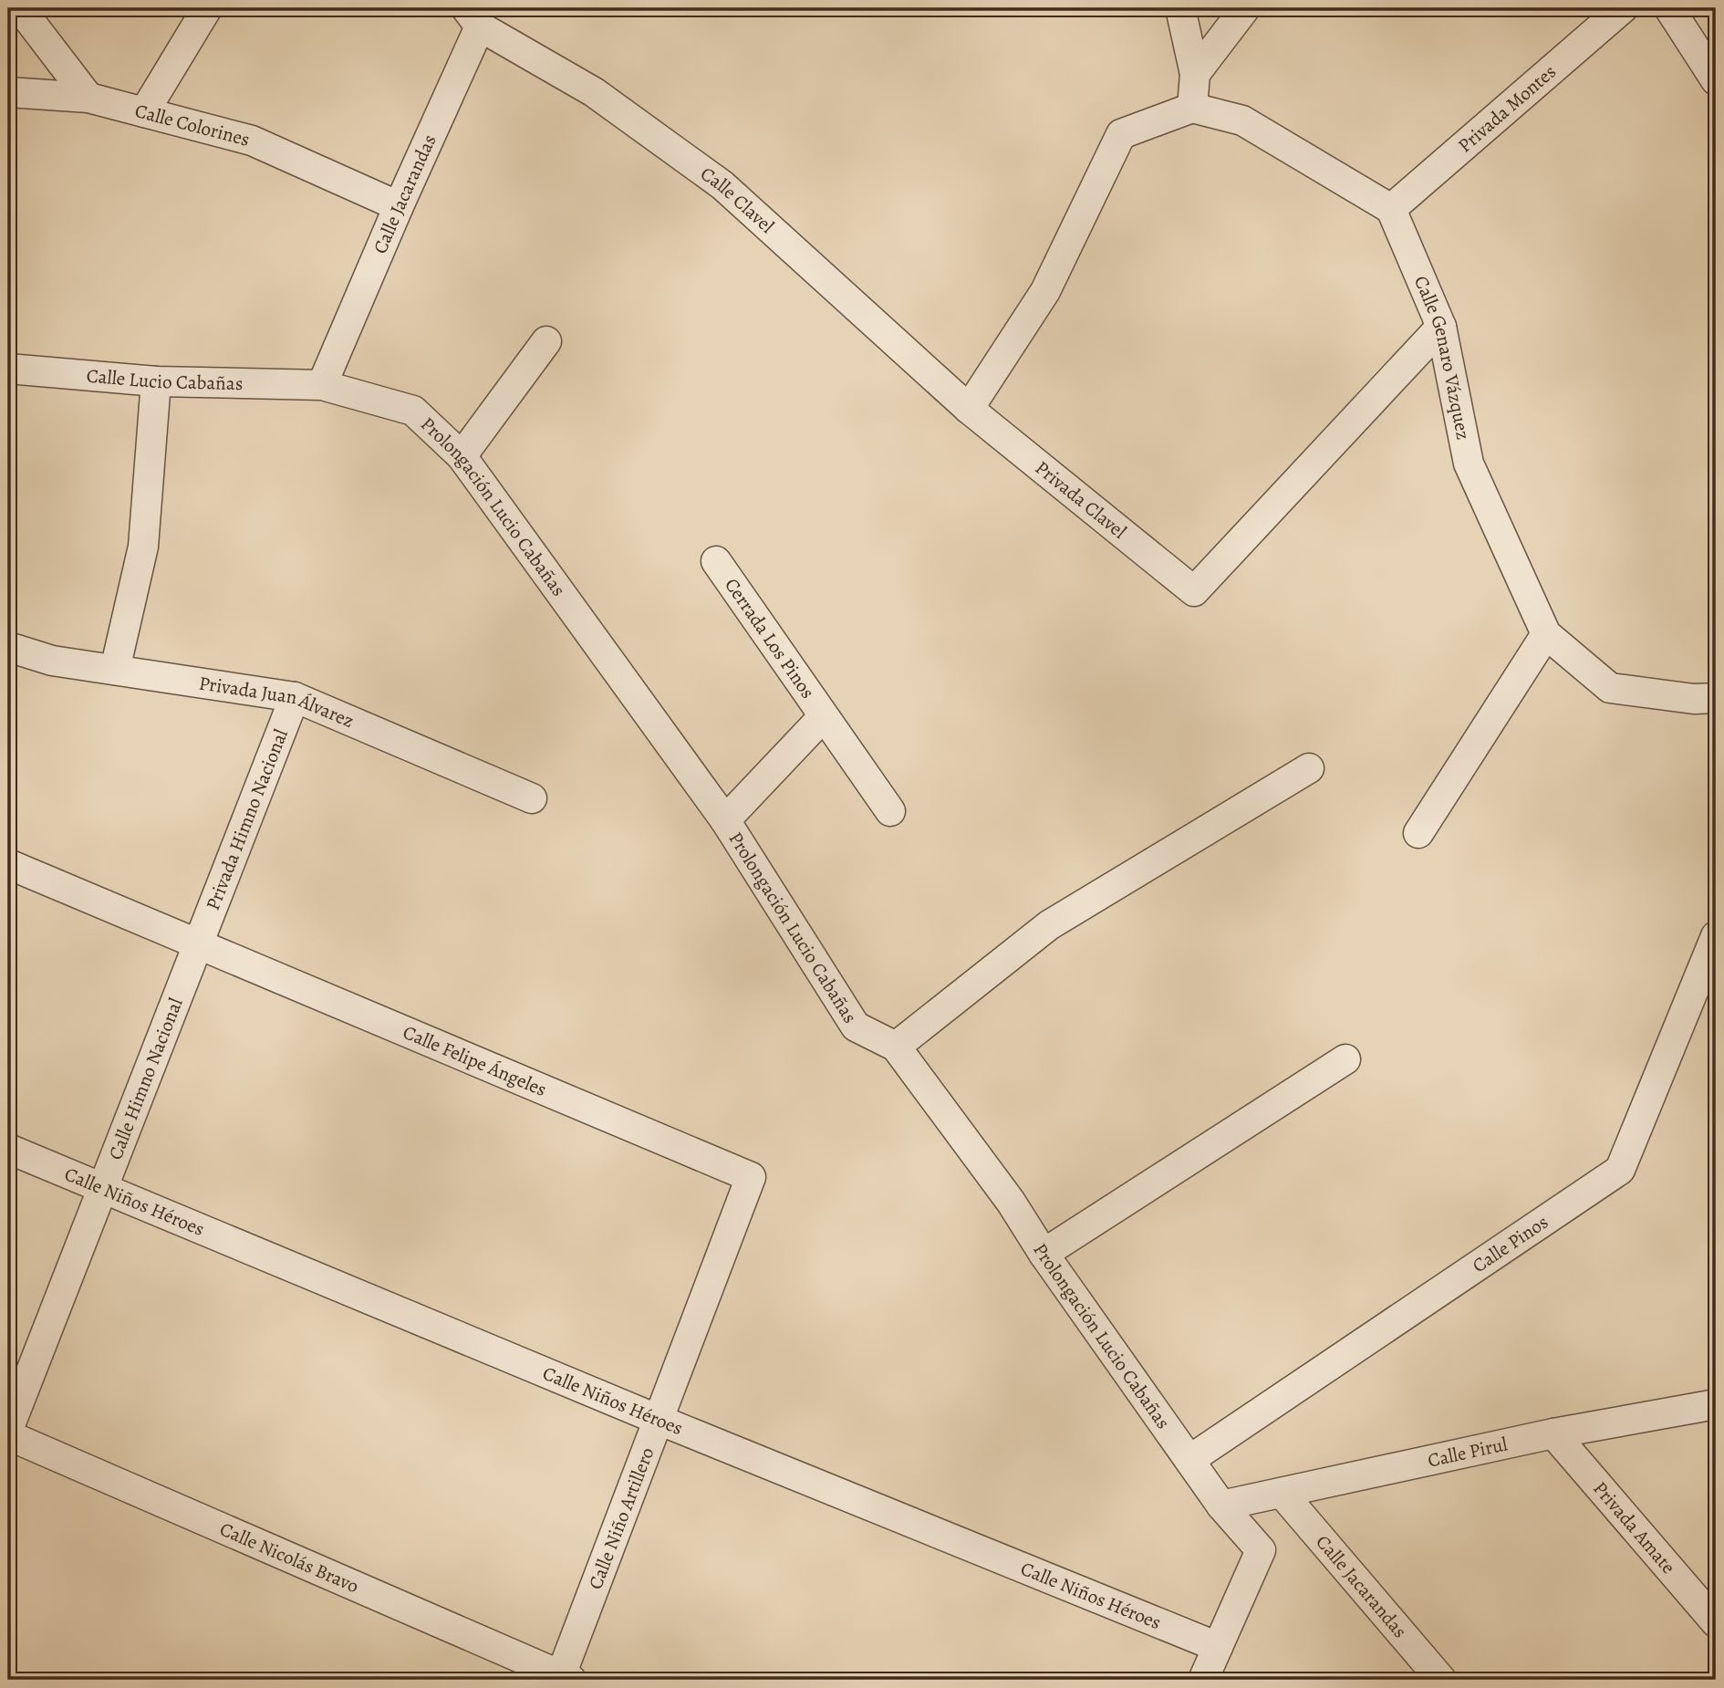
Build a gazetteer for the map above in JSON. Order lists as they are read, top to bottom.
{
  "streets": {
    "street": [
      "Privada Montes",
      "Calle Colorines",
      "Calle Jacarandas",
      "Calle Clavel",
      "Calle Genaro Vázquez",
      "Calle Lucio Cabañas",
      "Privada Clavel",
      "Prolongación Lucio Cabañas",
      "Cerrada Los Pinos",
      "Privada Juan Álvarez",
      "Privada Himno Nacional",
      "Calle Felipe Ángeles",
      "Calle Himno Nacional",
      "Calle Niños Héroes",
      "Calle Pinos",
      "Calle Pirul",
      "Calle Niño Artillero",
      "Privada Amate",
      "Calle Nicolás Bravo"
    ]
  },
  "crossings": [
    ["Privada Montes", "Calle Genaro Vázquez"],
    ["Calle Colorines", "Calle Jacarandas"],
    ["Calle Jacarandas", "Calle Clavel"],
    ["Calle Jacarandas", "Calle Lucio Cabañas"],
    ["Calle Jacarandas", "Prolongación Lucio Cabañas"],
    ["Calle Jacarandas", "Calle Pirul"],
    ["Calle Clavel", "Privada Clavel"],
    ["Calle Genaro Vázquez", "Privada Clavel"],
    ["Calle Lucio Cabañas", "Prolongación Lucio Cabañas"],
    ["Prolongación Lucio Cabañas", "Cerrada Los Pinos"],
    ["Prolongación Lucio Cabañas", "Calle Niños Héroes"],
    ["Prolongación Lucio Cabañas", "Calle Pinos"],
    ["Prolongación Lucio Cabañas", "Calle Pirul"],
    ["Privada Juan Álvarez", "Privada Himno Nacional"],
    ["Privada Himno Nacional", "Calle Felipe Ángeles"],
    ["Privada Himno Nacional", "Calle Himno Nacional"],
    ["Calle Felipe Ángeles", "Calle Himno Nacional"],
    ["Calle Felipe Ángeles", "Calle Niño Artillero"],
    ["Calle Himno Nacional", "Calle Niños Héroes"],
    ["Calle Niños Héroes", "Calle Niño Artillero"],
    ["Calle Pirul", "Privada Amate"],
    ["Calle Niño Artillero", "Calle Nicolás Bravo"]
  ]
}
